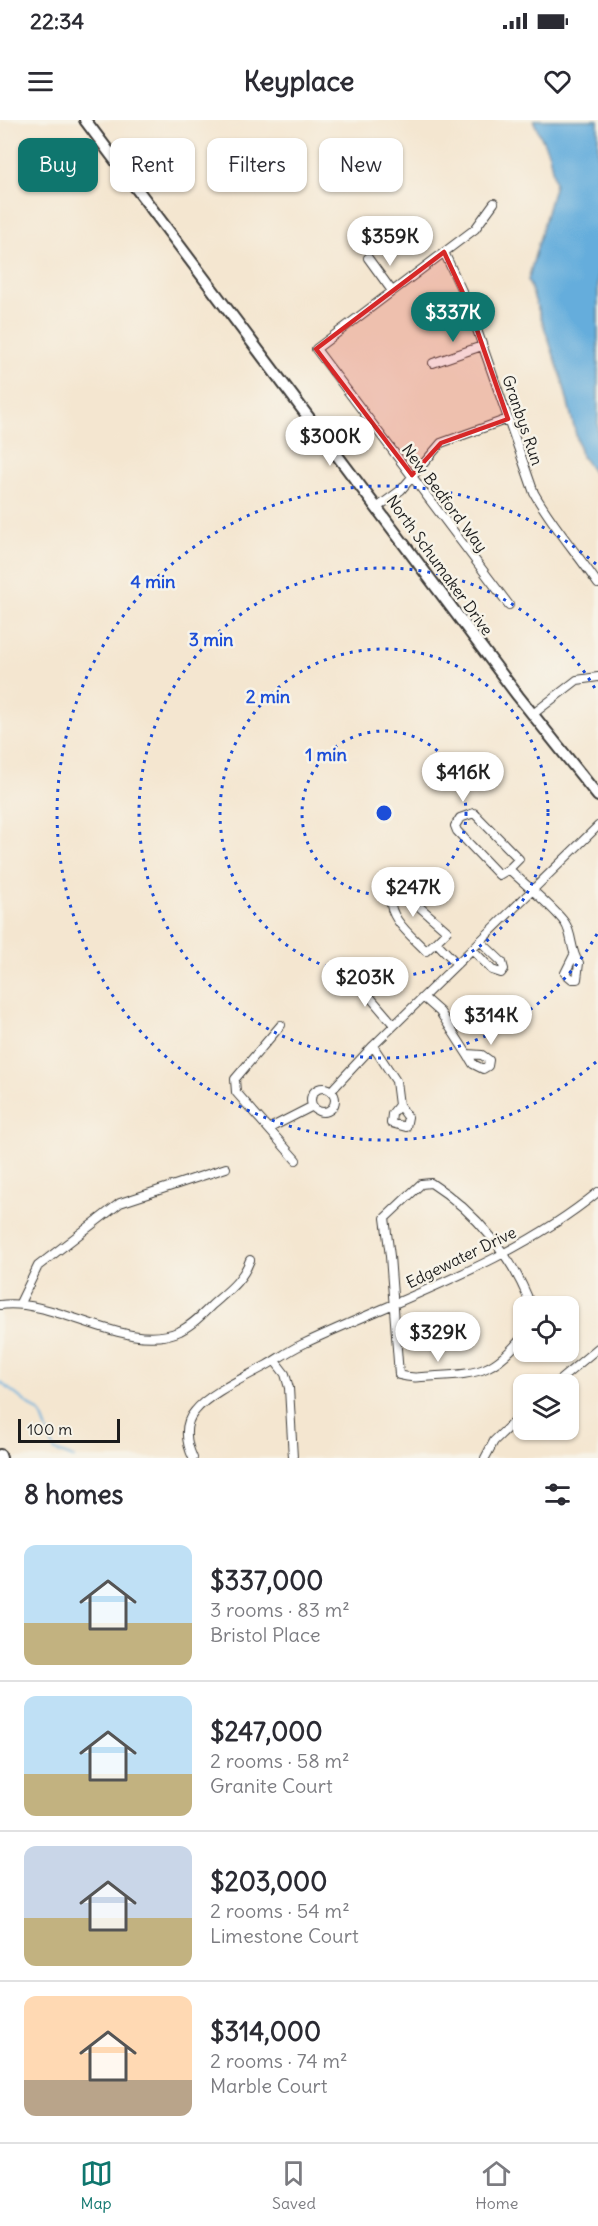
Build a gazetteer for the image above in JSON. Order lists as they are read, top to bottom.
{
  "streets": {
    "street": [
      "Granbys Run",
      "New Bedford Way",
      "North Schumaker Drive",
      "Edgewater Drive"
    ]
  },
  "scale_bar": "100 m",
  "page": {
    "status": "22:34",
    "header": "Keyplace",
    "chip": [
      "Buy",
      "Rent",
      "Filters",
      "New"
    ],
    "price": [
      "$359K",
      "$337K",
      "$300K",
      "$416K",
      "$247K",
      "$203K",
      "$314K",
      "$329K"
    ],
    "scale": "100 m",
    "heading": "8 homes",
    "list": [
      {
        "name": "$337,000",
        "note": "3 rooms · 83 m² · Bristol Place"
      },
      {
        "name": "$247,000",
        "note": "2 rooms · 58 m² · Granite Court"
      },
      {
        "name": "$203,000",
        "note": "2 rooms · 54 m² · Limestone Court"
      },
      {
        "name": "$314,000",
        "note": "2 rooms · 74 m² · Marble Court"
      }
    ],
    "tabs": ["Map", "Saved", "Home"]
  },
  "rings": [
    "4 min",
    "3 min",
    "2 min",
    "1 min"
  ]
}
